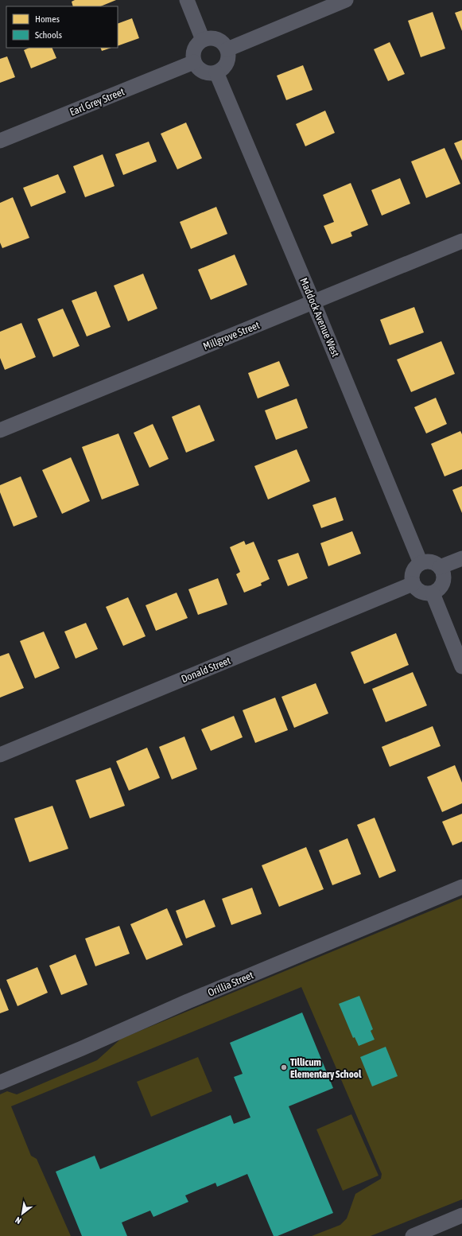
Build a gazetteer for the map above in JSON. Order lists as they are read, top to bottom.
{
  "streets": {
    "street": [
      "Earl Grey Street",
      "Maddock Avenue West",
      "Millgrove Street",
      "Donald Street",
      "Orillia Street"
    ]
  },
  "crossings": [
    ["Earl Grey Street", "Maddock Avenue West"],
    ["Maddock Avenue West", "Millgrove Street"],
    ["Maddock Avenue West", "Donald Street"]
  ],
  "places": ["Tillicum Elementary School"],
  "legend": ["Homes", "Schools"],
  "north": "bottom left"
}
